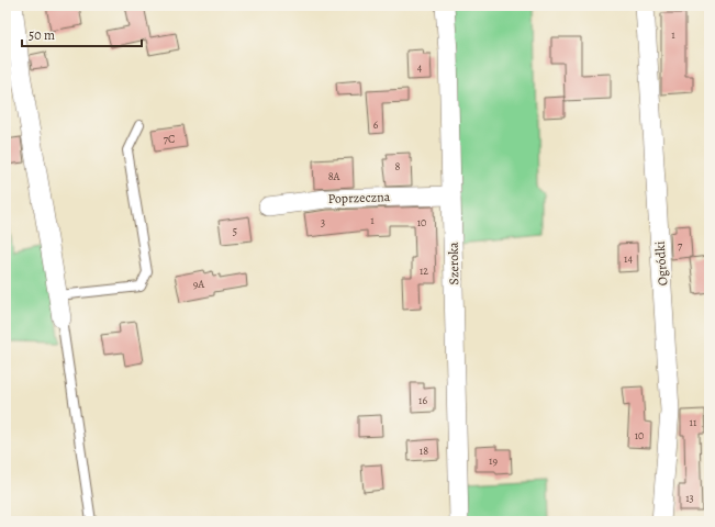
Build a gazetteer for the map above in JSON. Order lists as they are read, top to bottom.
{
  "streets": {
    "street": ["Poprzeczna", "Szeroka", "Ogródki"]
  },
  "crossings": [
    ["Poprzeczna", "Szeroka"]
  ],
  "house_numbers": [
    "1",
    "4",
    "6",
    "7C",
    "8",
    "8A",
    "1",
    "3",
    "10",
    "5",
    "7",
    "14",
    "12",
    "9A",
    "16",
    "11",
    "10",
    "18",
    "19",
    "13"
  ],
  "scale_bar": "50 m"
}
